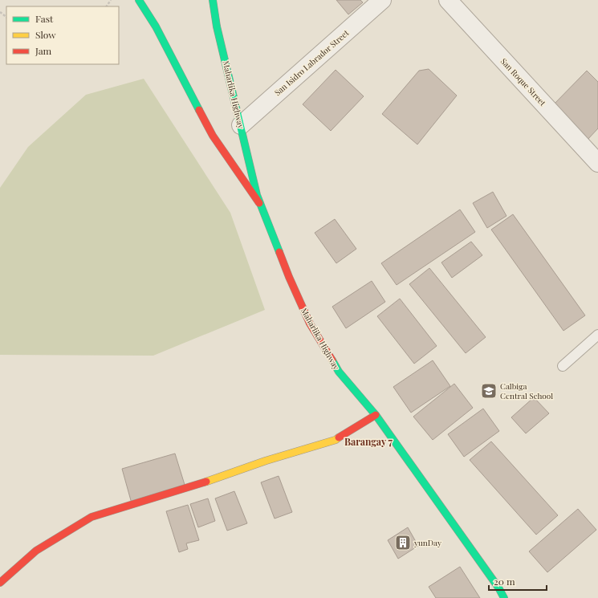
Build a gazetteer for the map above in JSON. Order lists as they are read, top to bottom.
{
  "streets": {
    "main road": ["Maharlika Highway"],
    "street": ["San Isidro Labrador Street", "San Roque Street"]
  },
  "crossings": [
    ["San Isidro Labrador Street", "Maharlika Highway"]
  ],
  "districts": ["Barangay 7"],
  "places": {
    "school or university": ["Calbiga Central School"],
    "building": ["yunDay"]
  },
  "legend": ["Fast", "Slow", "Jam"],
  "scale_bar": "20 m"
}
